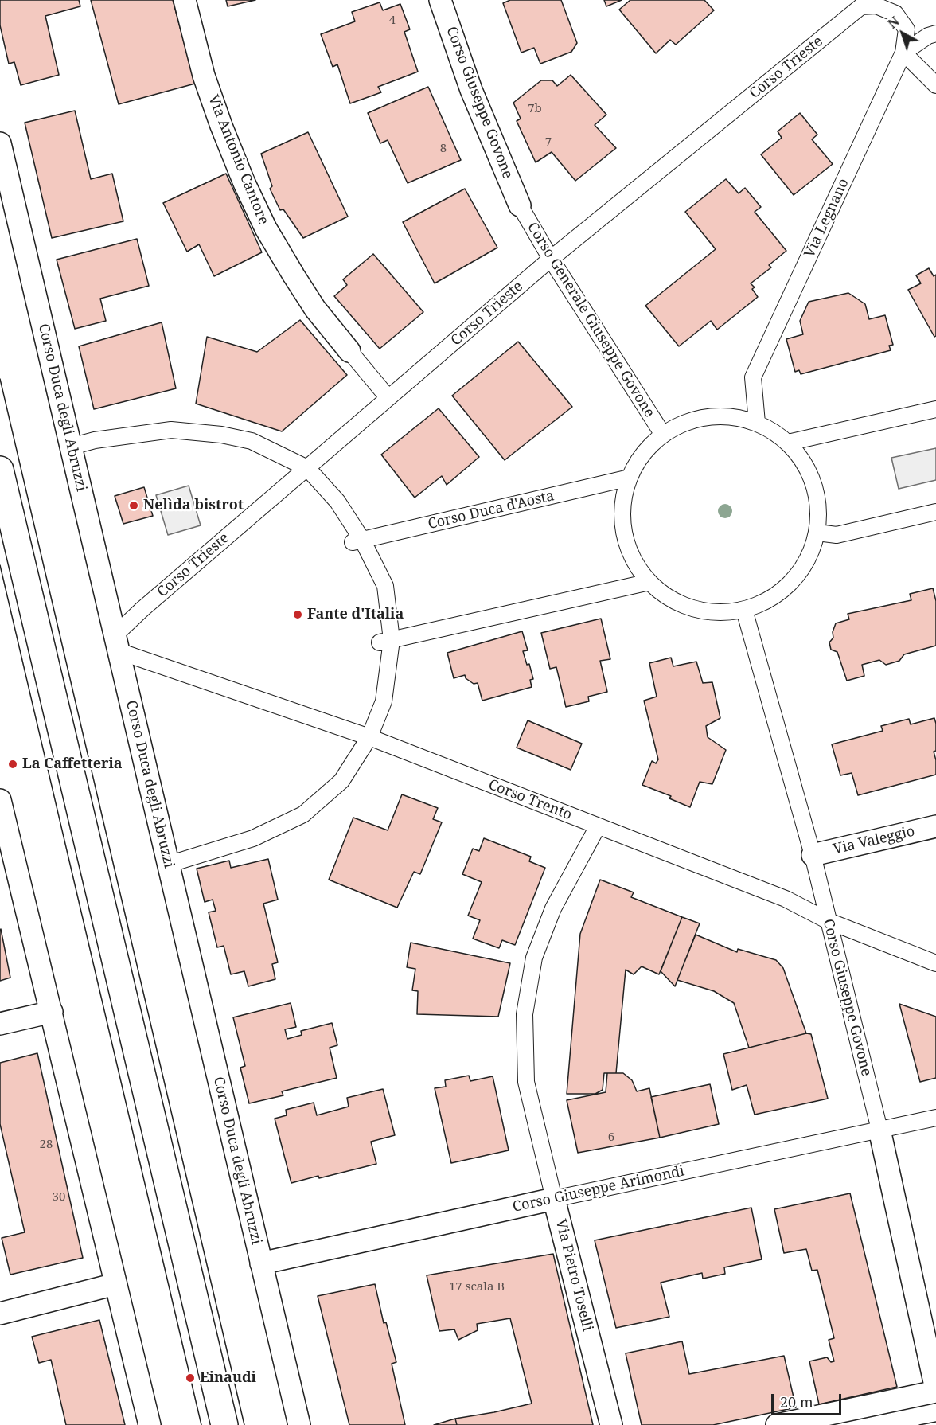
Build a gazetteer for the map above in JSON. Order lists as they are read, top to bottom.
{
  "streets": {
    "street": [
      "Corso Trieste",
      "Corso Giuseppe Govone",
      "Via Antonio Cantore",
      "Via Legnano",
      "Corso Generale Giuseppe Govone",
      "Corso Duca degli Abruzzi",
      "Corso Duca d'Aosta",
      "Corso Trento",
      "Via Valeggio",
      "Corso Giuseppe Arimondi",
      "Via Pietro Toselli"
    ]
  },
  "crossings": [
    ["Corso Trieste", "Via Antonio Cantore"],
    ["Corso Trieste", "Corso Generale Giuseppe Govone"],
    ["Corso Trieste", "Corso Duca degli Abruzzi"],
    ["Corso Trieste", "Corso Trento"],
    ["Corso Giuseppe Govone", "Corso Generale Giuseppe Govone"],
    ["Corso Giuseppe Govone", "Corso Trento"],
    ["Corso Giuseppe Govone", "Via Valeggio"],
    ["Corso Giuseppe Govone", "Corso Giuseppe Arimondi"],
    ["Corso Duca degli Abruzzi", "Corso Trento"],
    ["Corso Duca degli Abruzzi", "Corso Giuseppe Arimondi"],
    ["Corso Trento", "Via Pietro Toselli"],
    ["Corso Giuseppe Arimondi", "Via Pietro Toselli"]
  ],
  "places": [
    "Nelìda bistrot",
    "Fante d'Italia",
    "La Caffetteria",
    "Einaudi"
  ],
  "house_numbers": [
    "4",
    "7b",
    "7",
    "8",
    "6",
    "28",
    "30",
    "17 scala B"
  ],
  "scale_bar": "20 m",
  "north": "top left"
}
